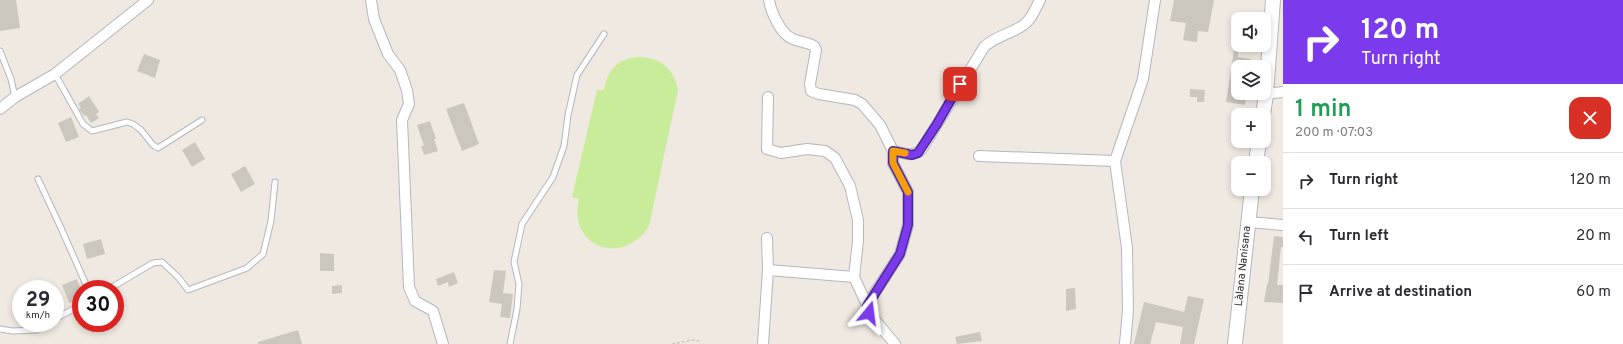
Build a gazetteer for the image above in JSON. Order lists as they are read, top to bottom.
{
  "streets": {
    "street": ["Làlana Nanisana"]
  },
  "page": {
    "turn": ["120 m", "Turn right"],
    "map_buttons": ["+", "−"],
    "heading": ["1 min", "200 m · 07:03"],
    "list": [
      {
        "name": "Turn right",
        "value": "120 m"
      },
      {
        "name": "Turn left",
        "value": "20 m"
      },
      {
        "name": "Arrive at destination",
        "value": "60 m"
      }
    ],
    "speed": "29 km/h",
    "limit": "30"
  }
}
